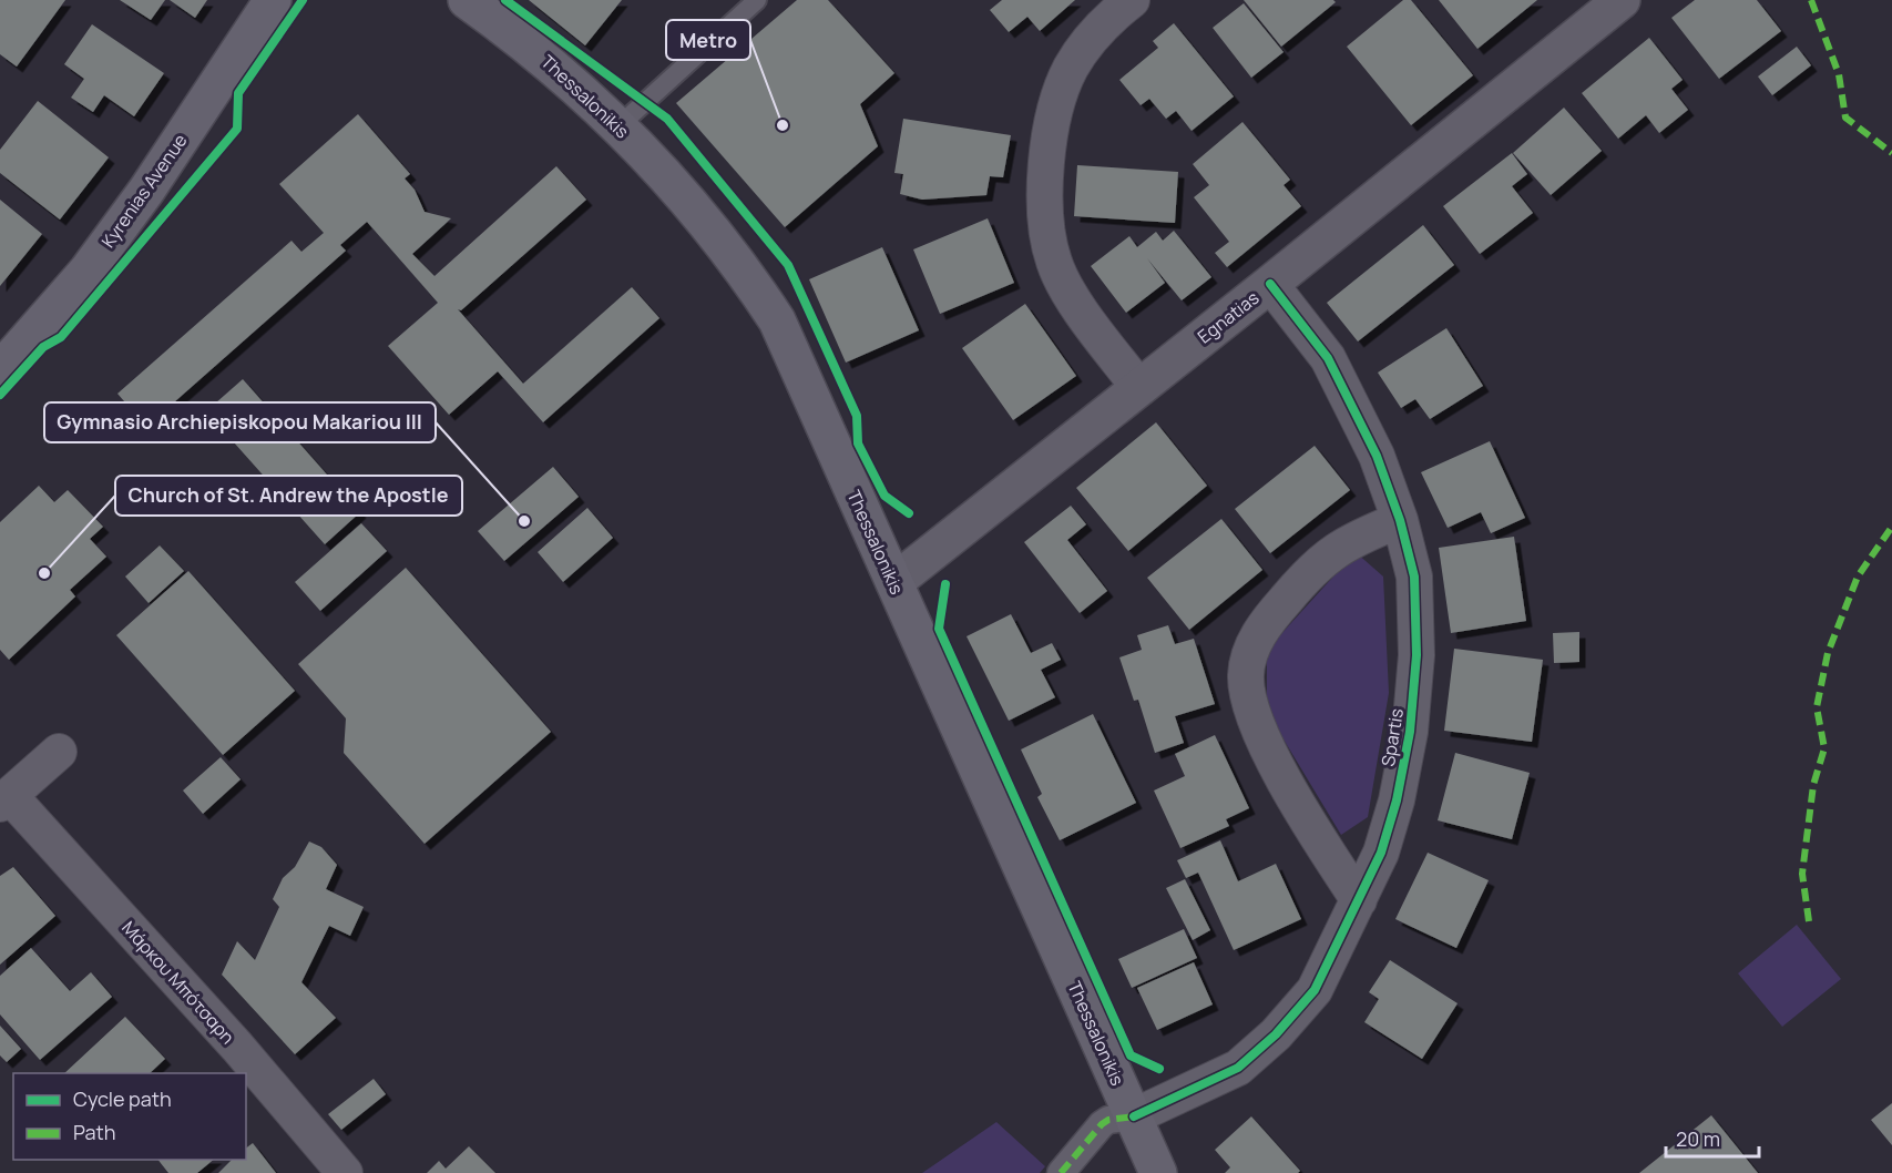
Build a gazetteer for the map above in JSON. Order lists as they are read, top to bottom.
{
  "streets": {
    "main road": ["Thessalonikis", "Kyrenias Avenue"],
    "street": ["Egnatias", "Spartis", "Μάρκου Μπότσαρη"]
  },
  "crossings": [
    ["Thessalonikis", "Egnatias"],
    ["Thessalonikis", "Spartis"],
    ["Egnatias", "Spartis"]
  ],
  "places": ["Metro", "Gymnasio Archiepiskopou Makariou III", "Church of St. Andrew the Apostle"],
  "legend": ["Cycle path", "Path"],
  "scale_bar": "20 m"
}
